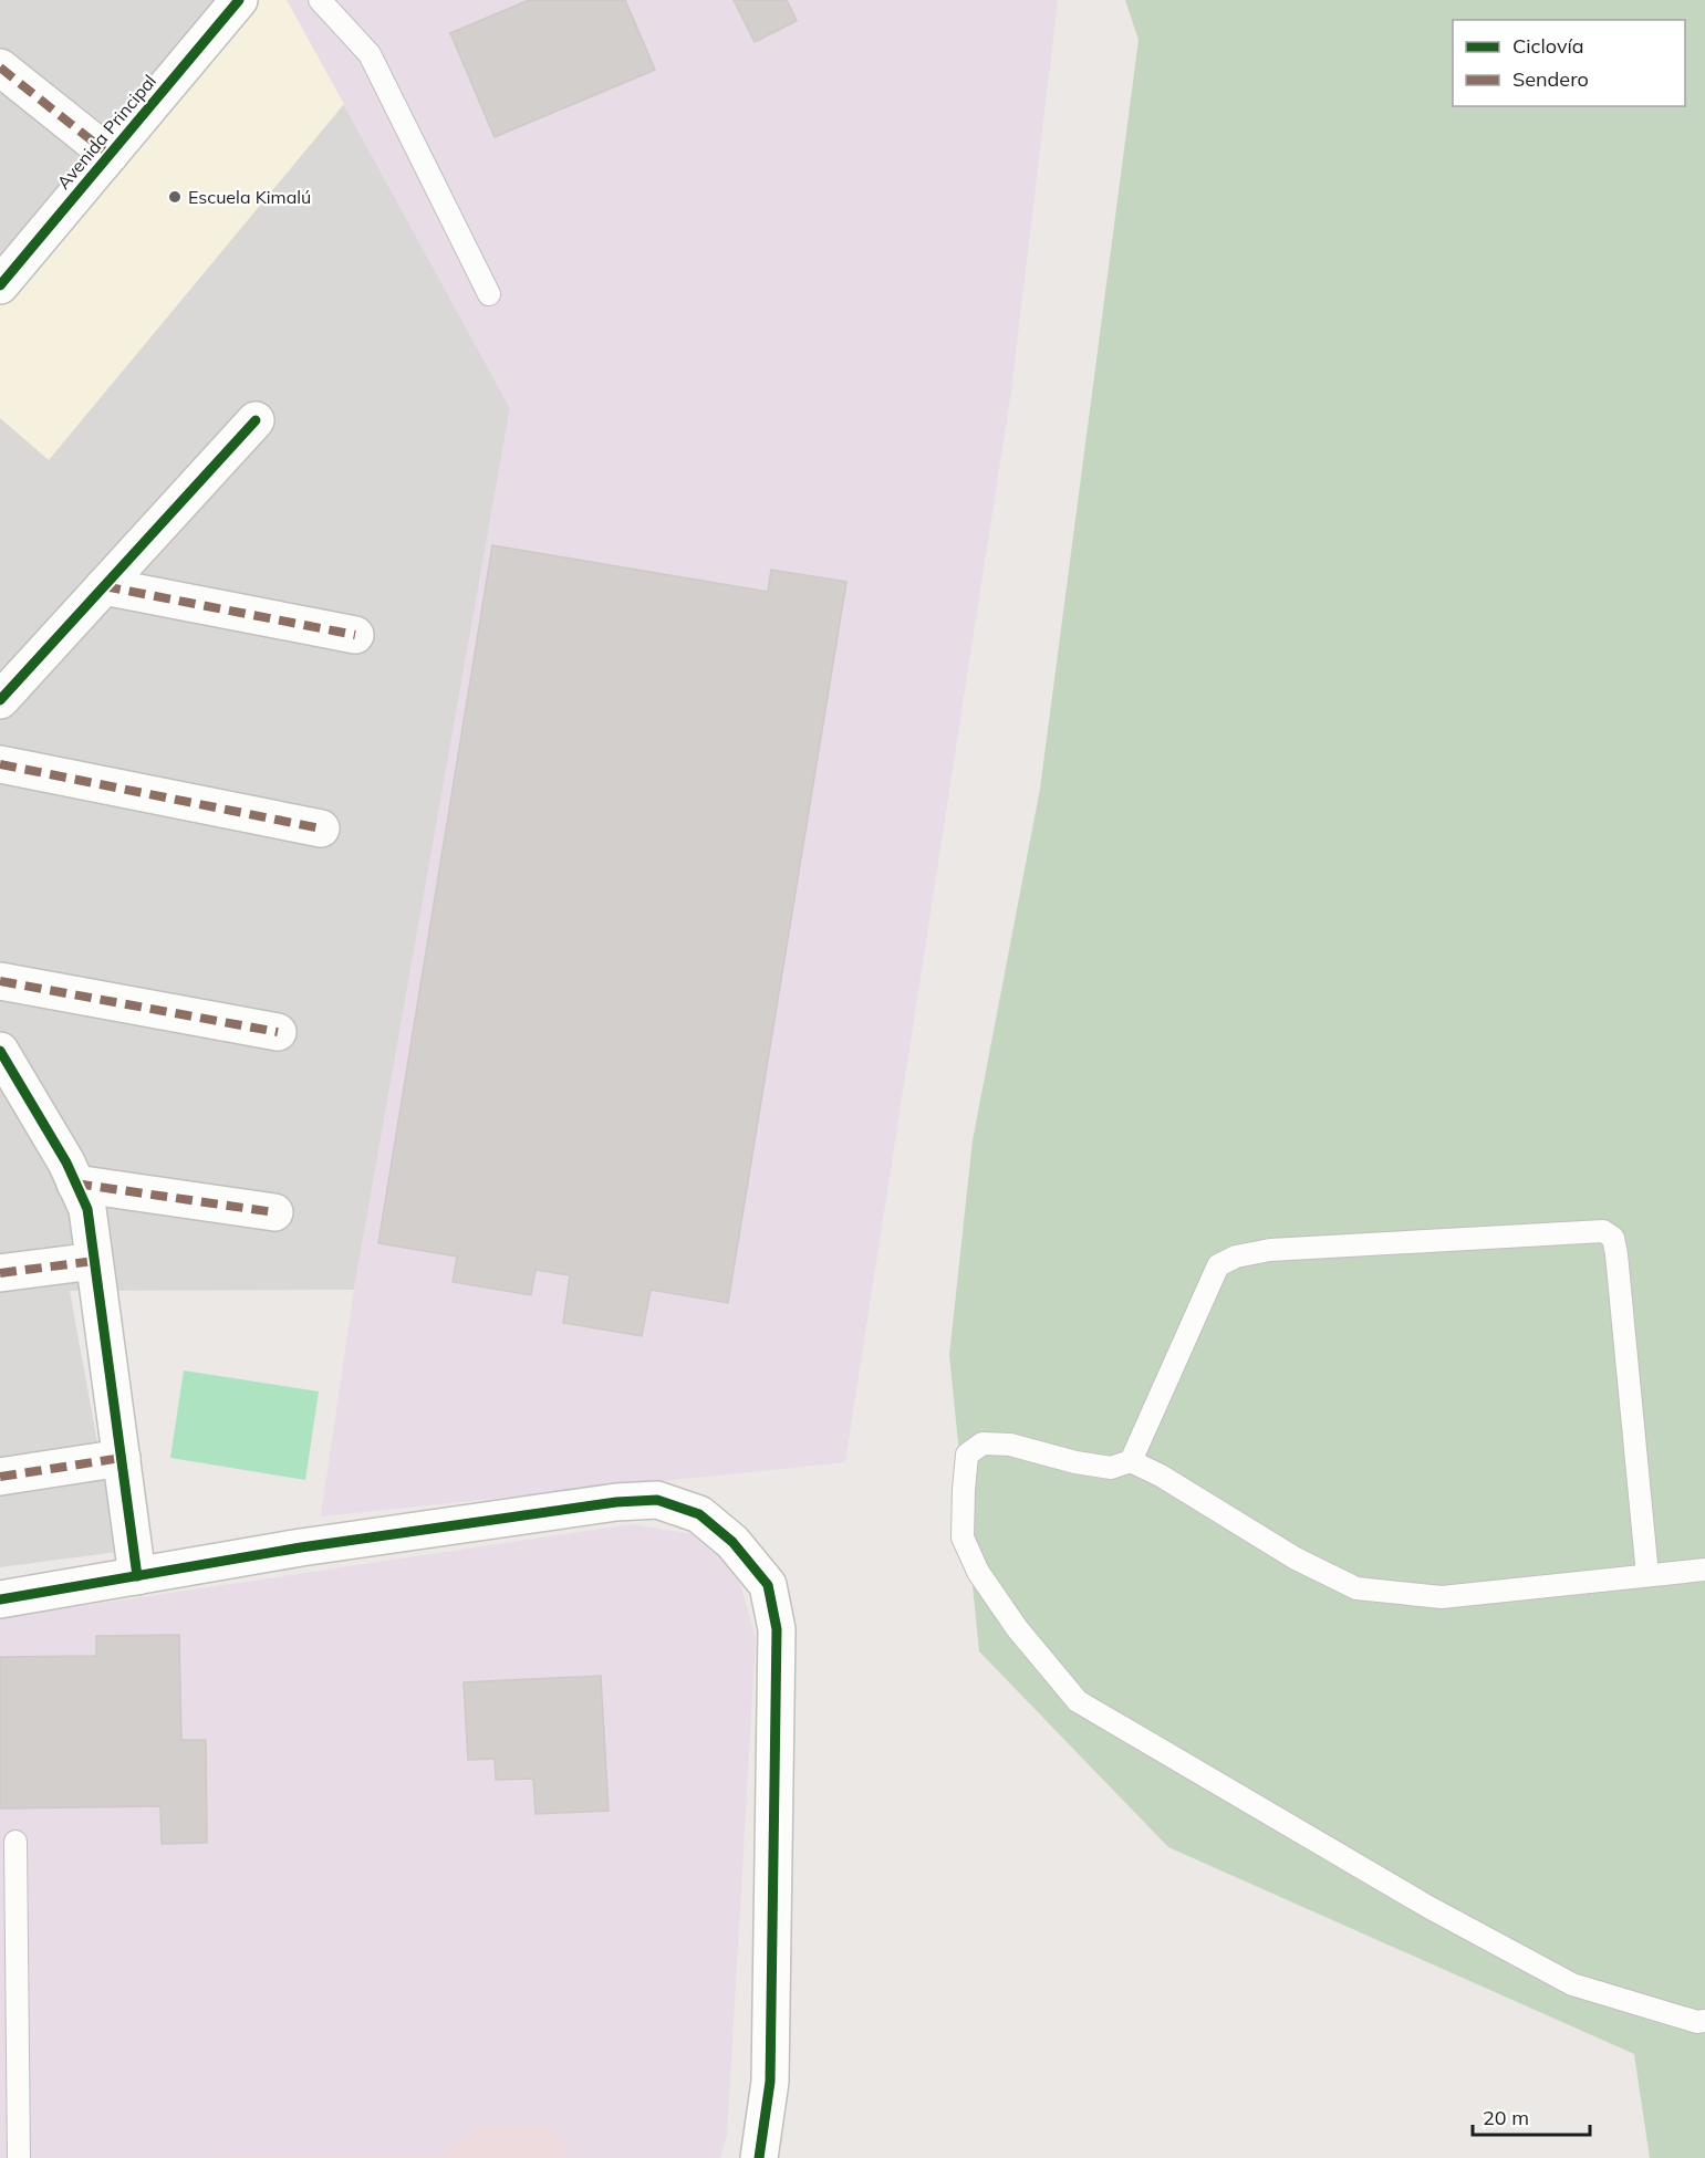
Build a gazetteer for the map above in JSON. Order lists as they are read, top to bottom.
{
  "streets": {
    "street": ["Avenida Principal"]
  },
  "places": ["Escuela Kimalú"],
  "legend": ["Ciclovía", "Sendero"],
  "scale_bar": "20 m"
}
